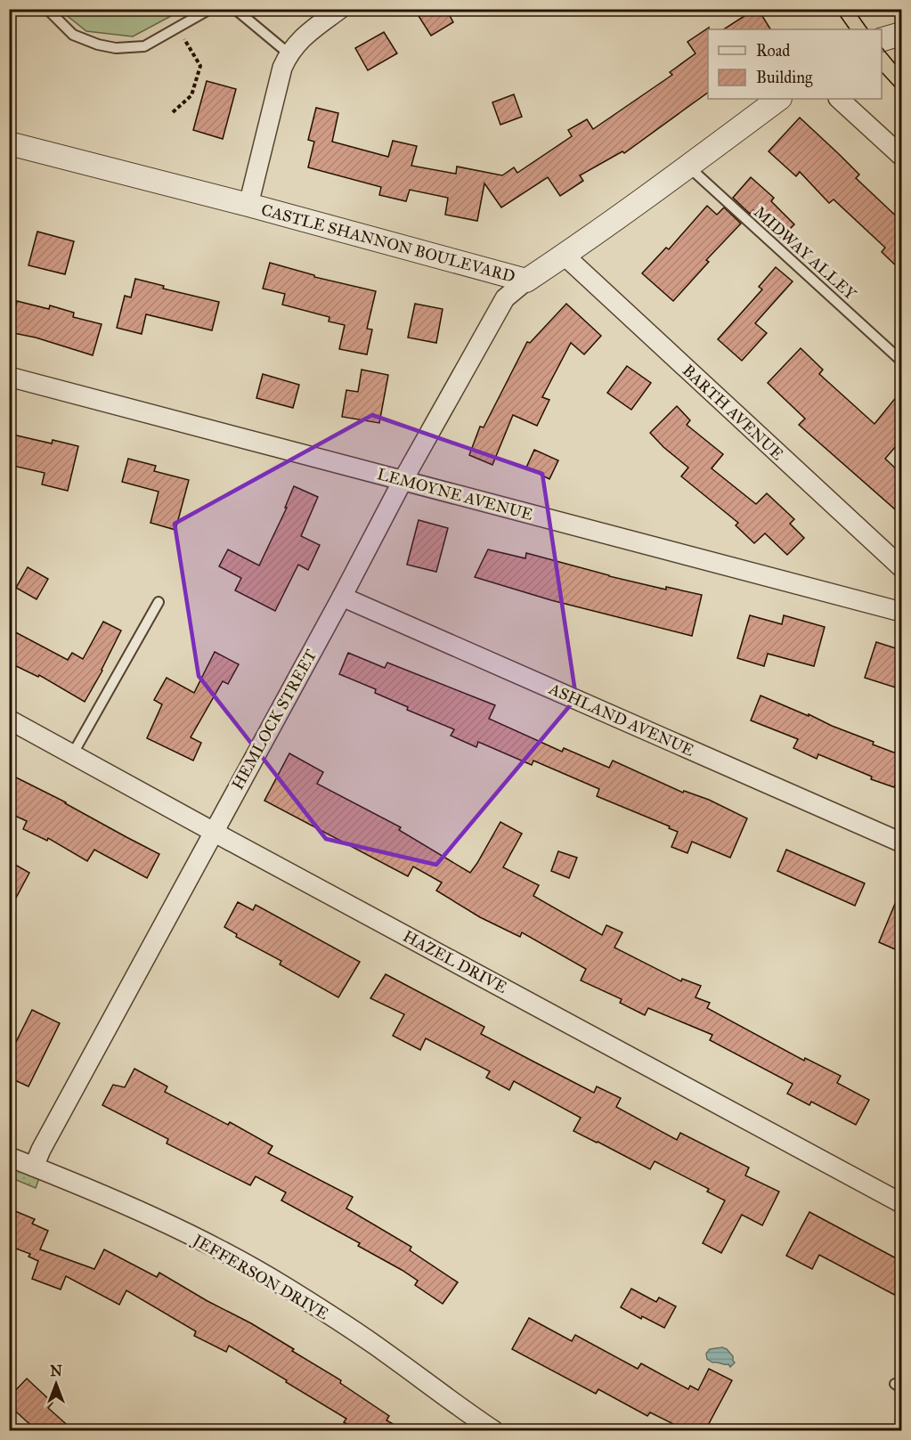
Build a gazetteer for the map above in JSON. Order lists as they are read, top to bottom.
{
  "streets": {
    "street": [
      "CASTLE SHANNON BOULEVARD",
      "BARTH AVENUE",
      "LEMOYNE AVENUE",
      "HEMLOCK STREET",
      "ASHLAND AVENUE",
      "HAZEL DRIVE",
      "JEFFERSON DRIVE"
    ],
    "lane": ["MIDWAY ALLEY"]
  },
  "crossings": [
    ["CASTLE SHANNON BOULEVARD", "MIDWAY ALLEY"],
    ["CASTLE SHANNON BOULEVARD", "BARTH AVENUE"],
    ["CASTLE SHANNON BOULEVARD", "HEMLOCK STREET"],
    ["LEMOYNE AVENUE", "HEMLOCK STREET"],
    ["HEMLOCK STREET", "ASHLAND AVENUE"],
    ["HEMLOCK STREET", "HAZEL DRIVE"],
    ["HEMLOCK STREET", "JEFFERSON DRIVE"]
  ],
  "legend": ["Road", "Building"],
  "north": "top"
}
